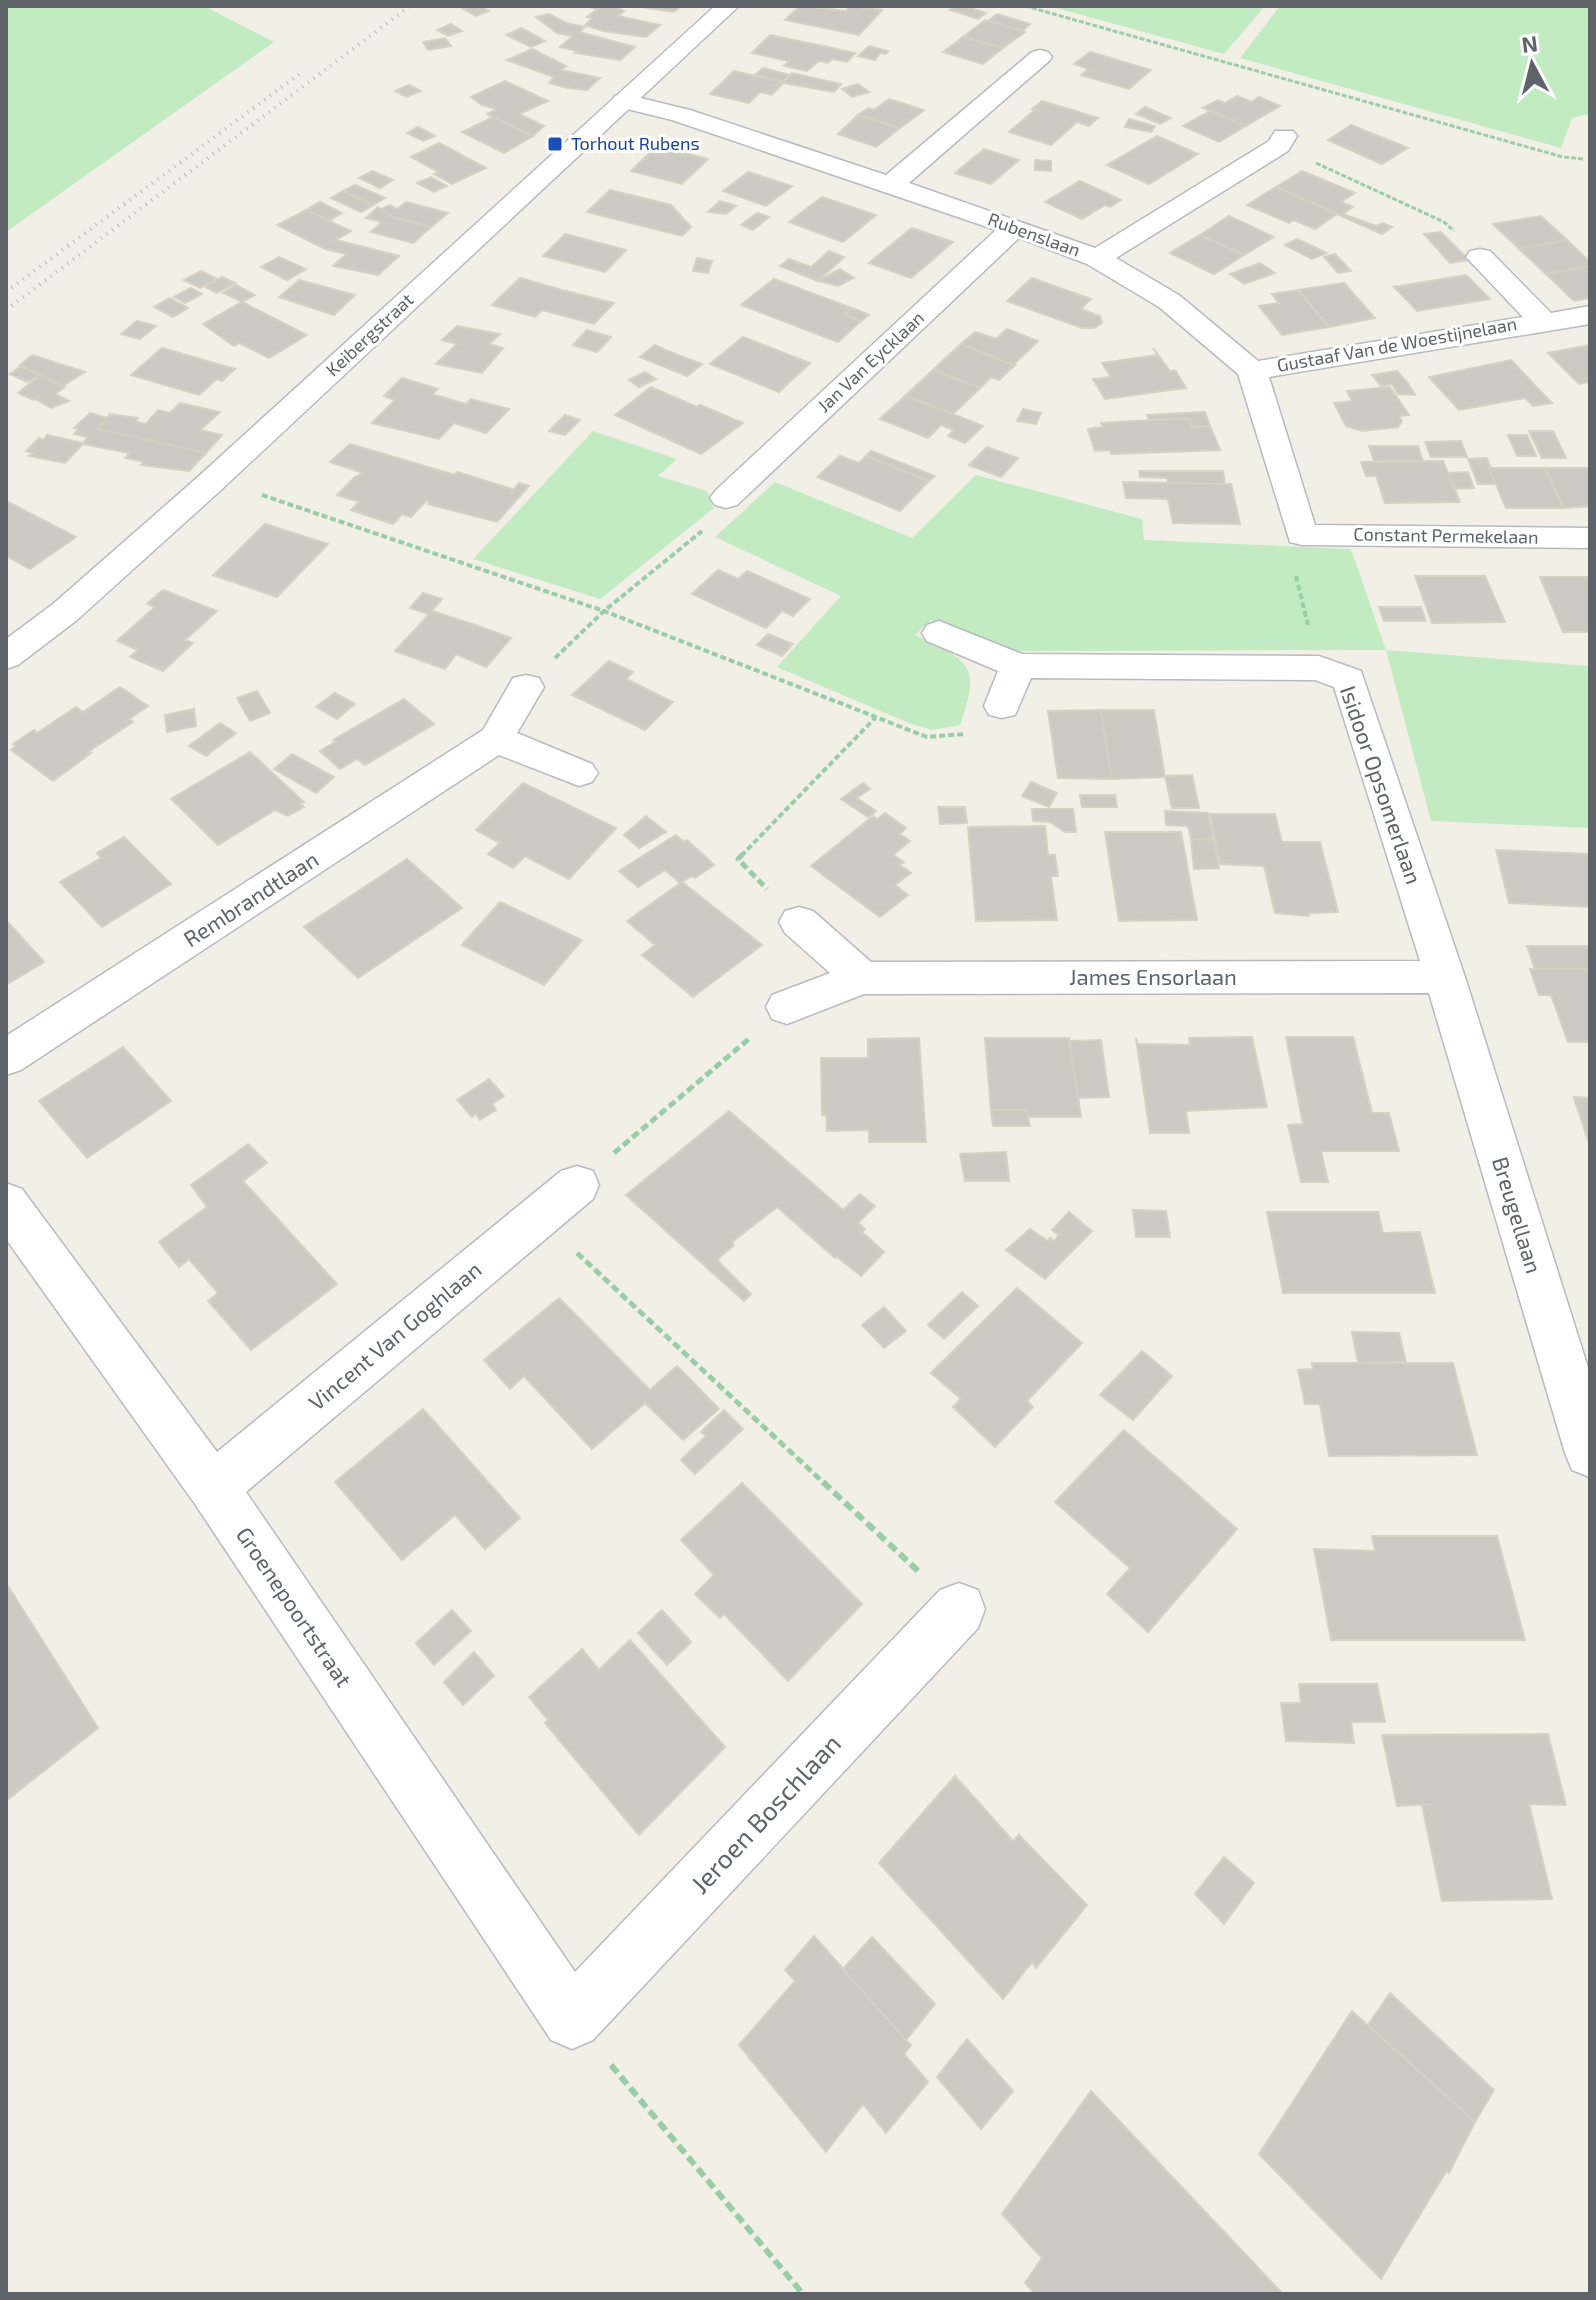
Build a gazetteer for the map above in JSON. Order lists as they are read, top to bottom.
{
  "streets": {
    "street": [
      "Rubenslaan",
      "Keibergstraat",
      "Gustaaf Van de Woestijnelaan",
      "Jan Van Eycklaan",
      "Constant Permekelaan",
      "Isidoor Opsomerlaan",
      "Rembrandtlaan",
      "James Ensorlaan",
      "Breugellaan",
      "Vincent Van Goghlaan",
      "Groenepoortstraat",
      "Jeroen Boschlaan"
    ]
  },
  "crossings": [
    ["Rubenslaan", "Keibergstraat"],
    ["Rubenslaan", "Gustaaf Van de Woestijnelaan"],
    ["Rubenslaan", "Jan Van Eycklaan"],
    ["Isidoor Opsomerlaan", "James Ensorlaan"],
    ["Isidoor Opsomerlaan", "Breugellaan"],
    ["James Ensorlaan", "Breugellaan"],
    ["Vincent Van Goghlaan", "Groenepoortstraat"],
    ["Groenepoortstraat", "Jeroen Boschlaan"]
  ],
  "places": {
    "transit": ["Torhout Rubens"]
  },
  "north": "top"
}
